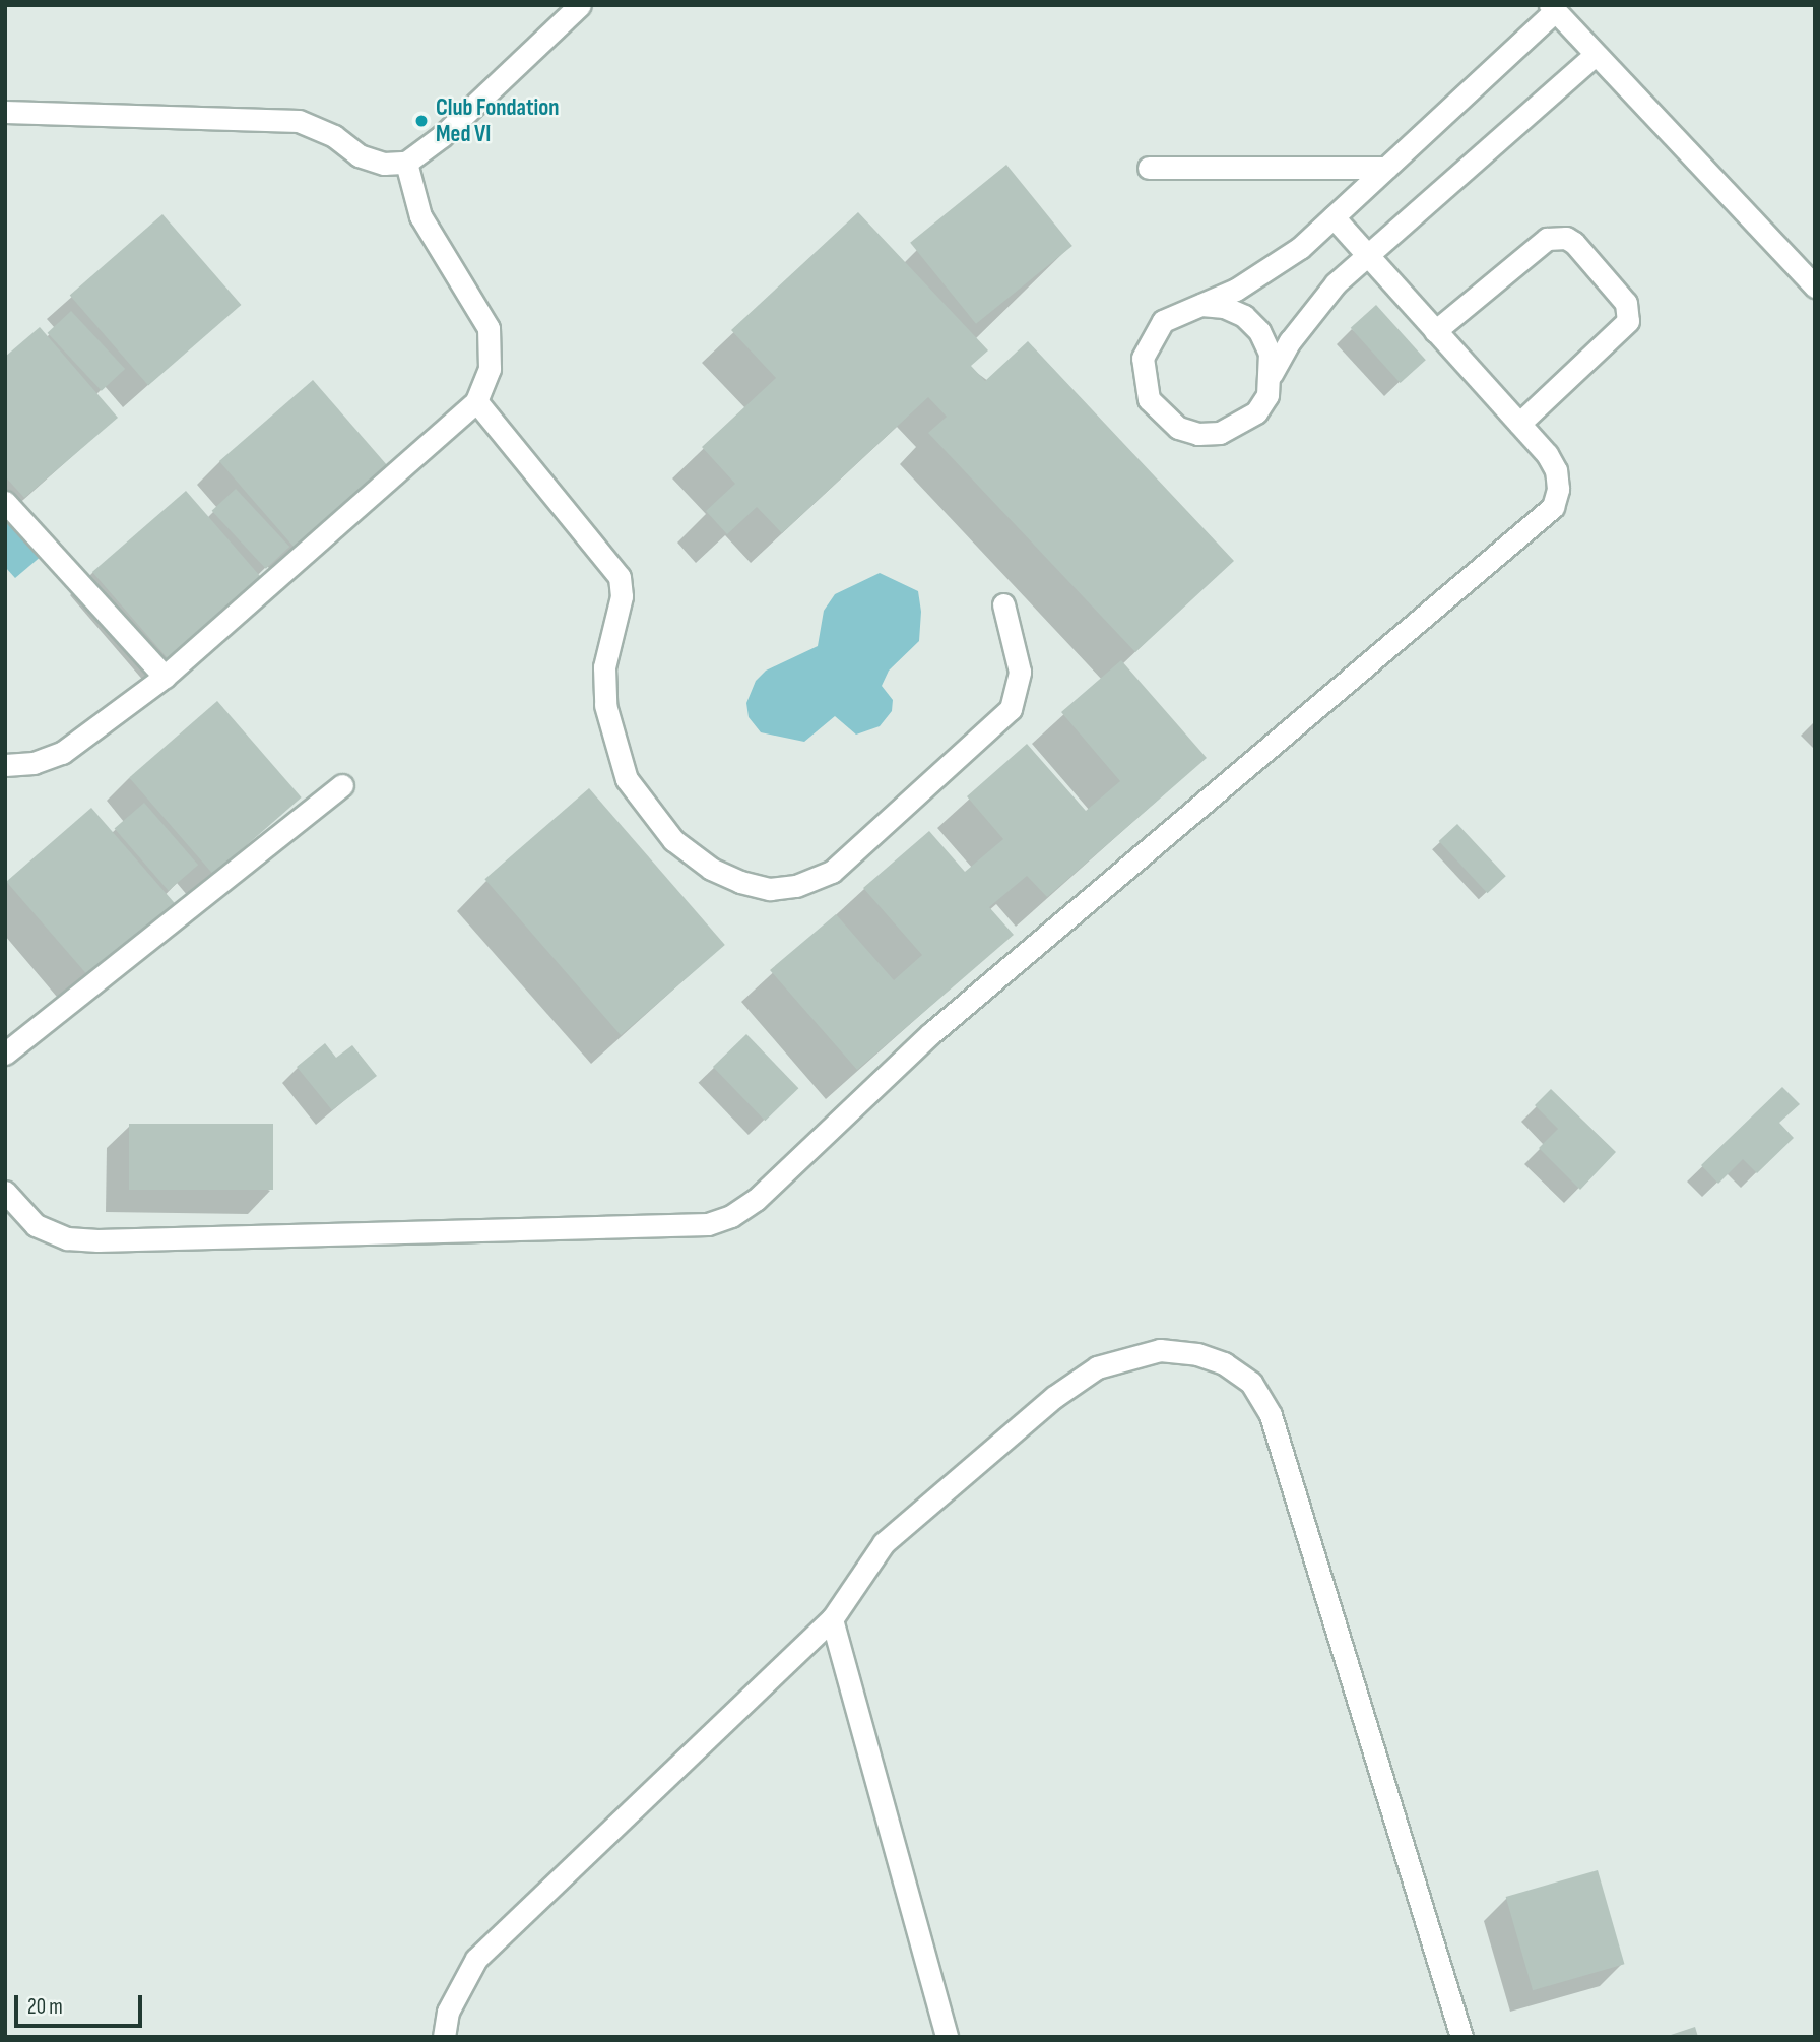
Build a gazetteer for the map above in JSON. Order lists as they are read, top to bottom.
{
  "places": ["Club Fondation Med VI"],
  "scale_bar": "20 m"
}
